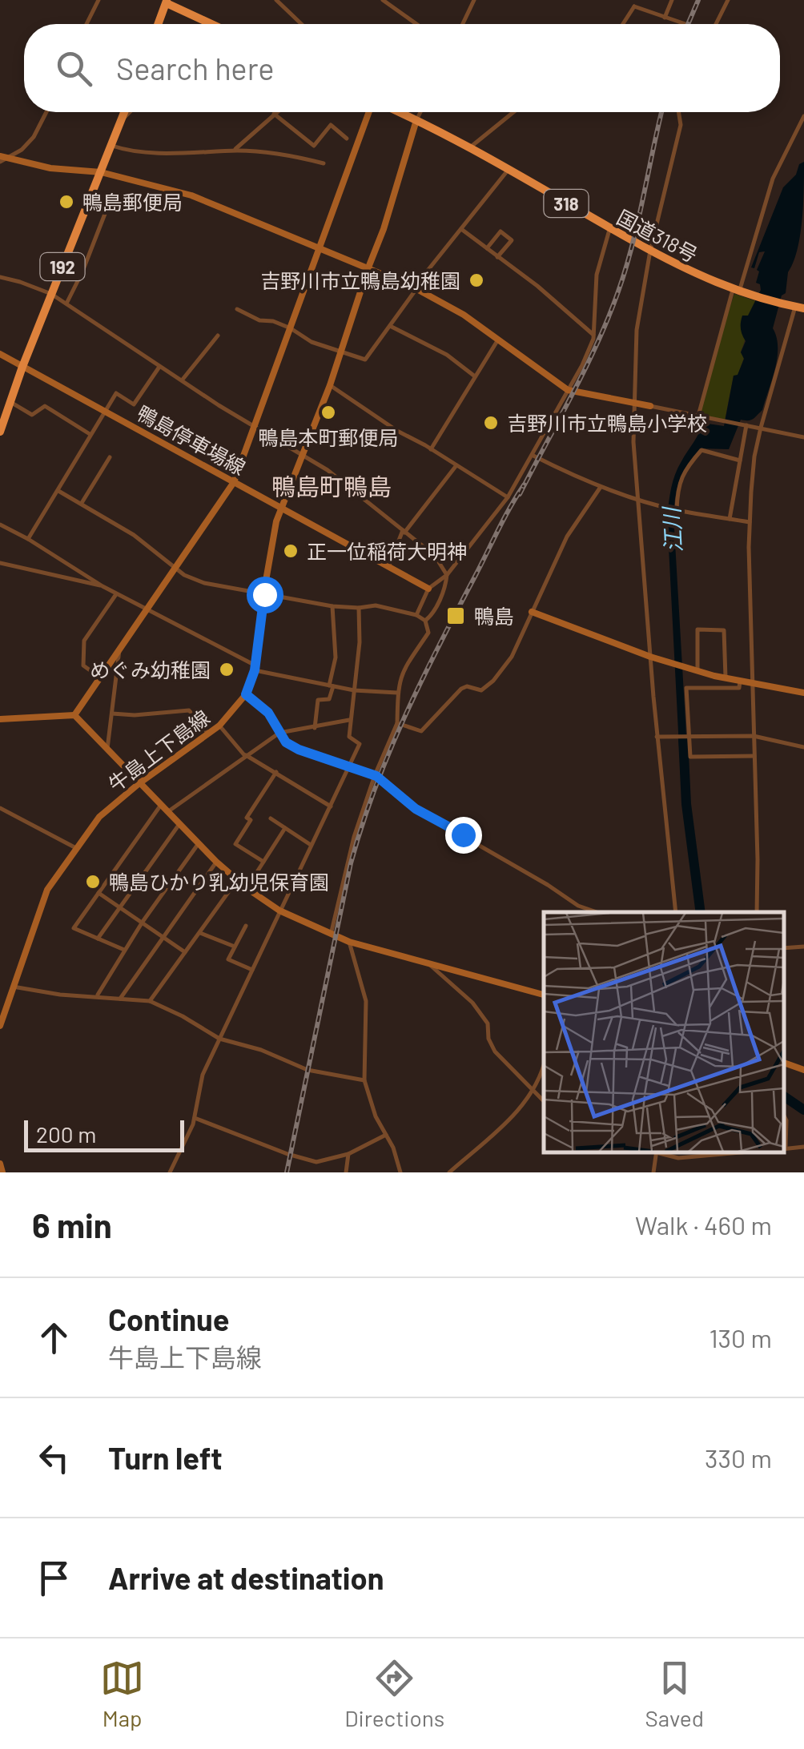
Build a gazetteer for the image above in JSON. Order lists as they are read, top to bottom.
{
  "streets": {
    "highway": ["318", "国道318号", "192"],
    "street": ["鴨島停車場線", "牛島上下島線"]
  },
  "crossings": [
    ["国道318号", "牛島上下島線"],
    ["192", "鴨島停車場線"],
    ["鴨島停車場線", "牛島上下島線"]
  ],
  "districts": ["鴨島町鴨島"],
  "water": ["江川"],
  "places": {
    "other": [
      "鴨島郵便局",
      "吉野川市立鴨島幼稚園",
      "鴨島本町郵便局",
      "吉野川市立鴨島小学校",
      "正一位稲荷大明神",
      "めぐみ幼稚園",
      "鴨島ひかり乳幼児保育園"
    ],
    "transit": ["鴨島"]
  },
  "scale_bar": "200 m",
  "page": {
    "search": "Search here",
    "scale": "200 m",
    "heading": ["6 min", "Walk · 460 m"],
    "list": [
      ["Continue", "牛島上下島線", "130 m"],
      ["Turn left", "330 m"],
      "Arrive at destination"
    ],
    "nav": ["Map", "Directions", "Saved"]
  }
}
